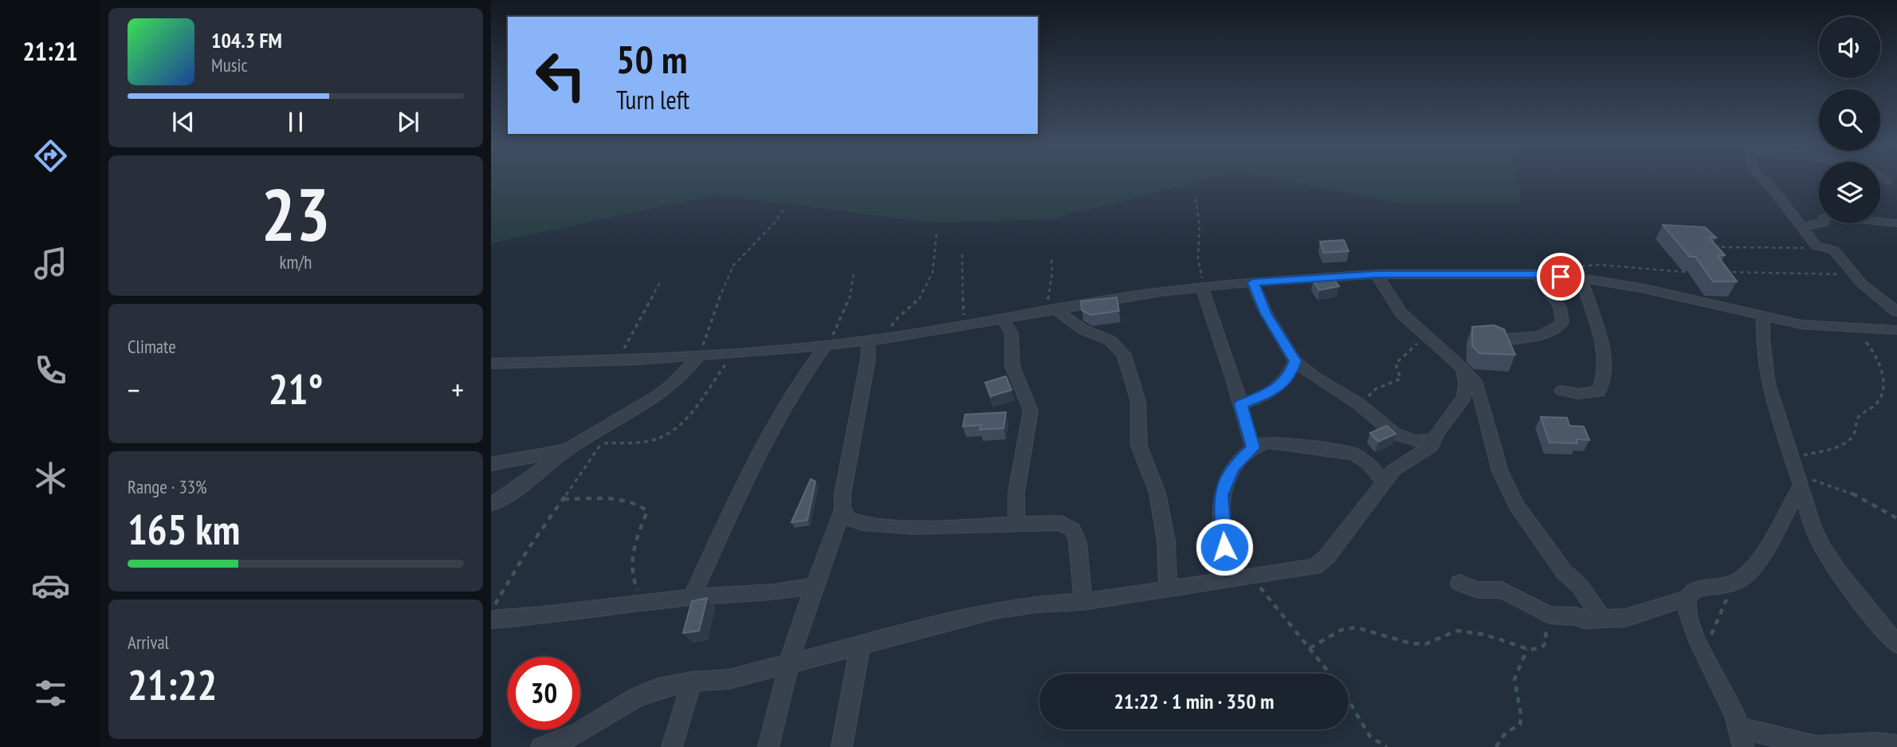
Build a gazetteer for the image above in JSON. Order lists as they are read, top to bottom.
{
  "page": {
    "tabs": "21:21",
    "turn": ["50 m", "Turn left"],
    "song": ["104.3 FM", "Music"],
    "tile": [
      ["23", "km/h"],
      "Climate",
      ["Range · 33%", "165 km"],
      ["Arrival", "21:22"]
    ],
    "heat": ["−", "21°", "+"],
    "limit": "30",
    "trip": "21:22 · 1 min · 350 m"
  }
}
